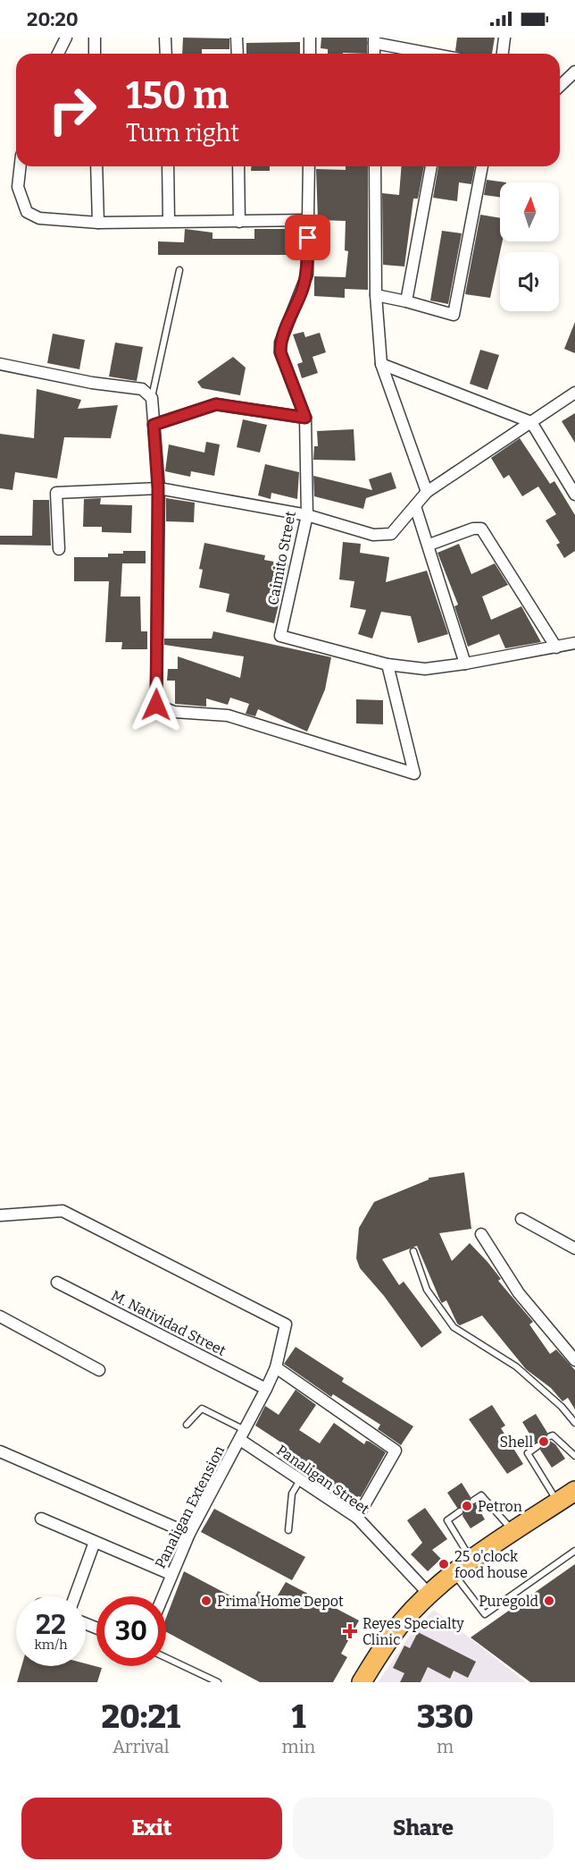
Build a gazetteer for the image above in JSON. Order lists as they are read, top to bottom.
{
  "streets": {
    "street": [
      "Caimito Street",
      "M. Natividad Street",
      "Panaligan Street",
      "Panaligan Extension"
    ]
  },
  "crossings": [
    ["M. Natividad Street", "Panaligan Extension"],
    ["Panaligan Street", "Panaligan Extension"]
  ],
  "places": {
    "other": [
      "Shell",
      "Petron",
      "25 o'clock food house",
      "Prima Home Depot",
      "Puregold"
    ],
    "health": ["Reyes Specialty Clinic"]
  },
  "north": "top",
  "page": {
    "status": "20:20",
    "turn": ["150 m", "Turn right"],
    "speed": "22 km/h",
    "limit": "30",
    "eta": [
      "20:21",
      "Arrival",
      "1",
      "min",
      "330",
      "m"
    ],
    "buttons": ["Exit", "Share"]
  }
}
